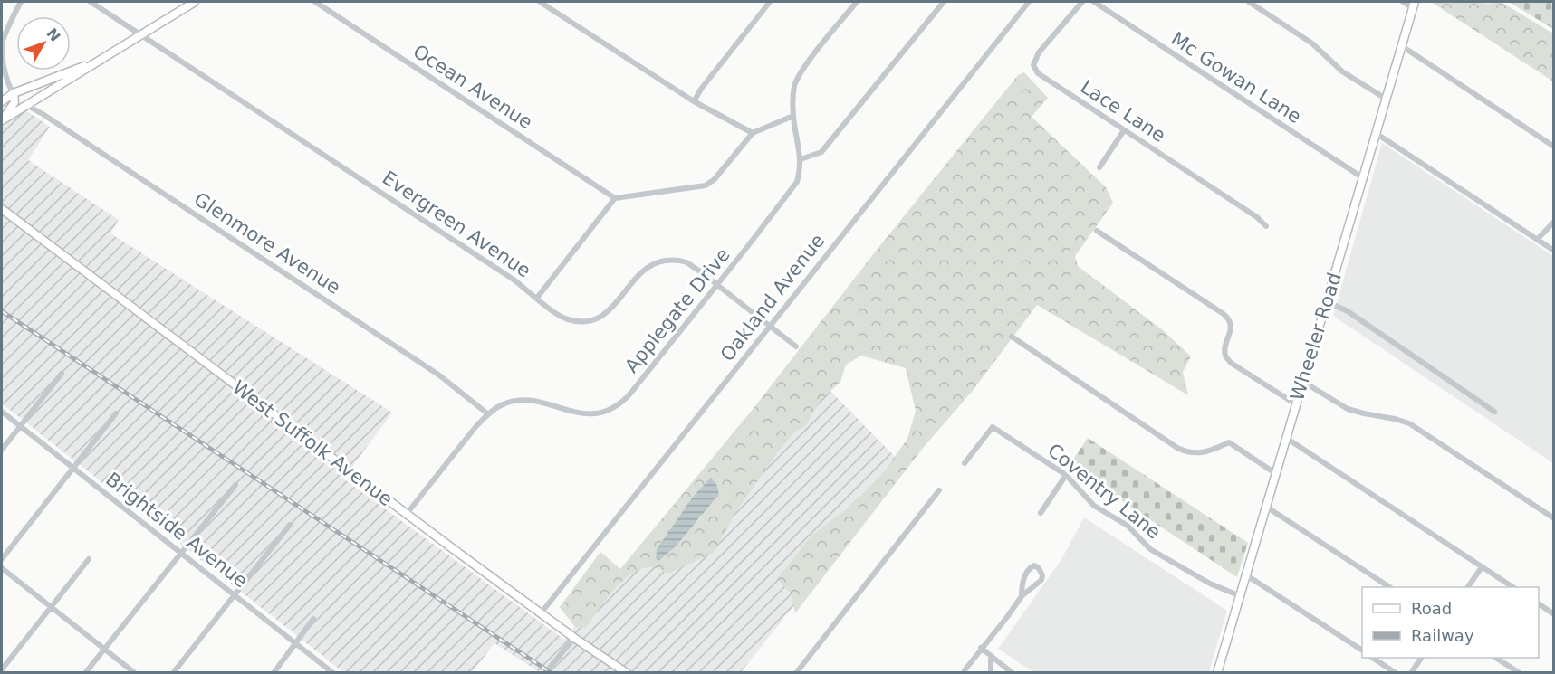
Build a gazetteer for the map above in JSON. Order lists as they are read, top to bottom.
{
  "streets": {
    "main road": ["Wheeler Road", "West Suffolk Avenue"],
    "street": [
      "Mc Gowan Lane",
      "Ocean Avenue",
      "Lace Lane",
      "Evergreen Avenue",
      "Glenmore Avenue",
      "Oakland Avenue",
      "Applegate Drive",
      "Coventry Lane",
      "Brightside Avenue"
    ]
  },
  "crossings": [
    ["Mc Gowan Lane", "Wheeler Road"],
    ["Evergreen Avenue", "Oakland Avenue"],
    ["Evergreen Avenue", "Applegate Drive"],
    ["Glenmore Avenue", "Applegate Drive"],
    ["Oakland Avenue", "West Suffolk Avenue"],
    ["Applegate Drive", "West Suffolk Avenue"],
    ["Wheeler Road", "Coventry Lane"]
  ],
  "legend": ["Road", "Railway"],
  "north": "top right"
}
